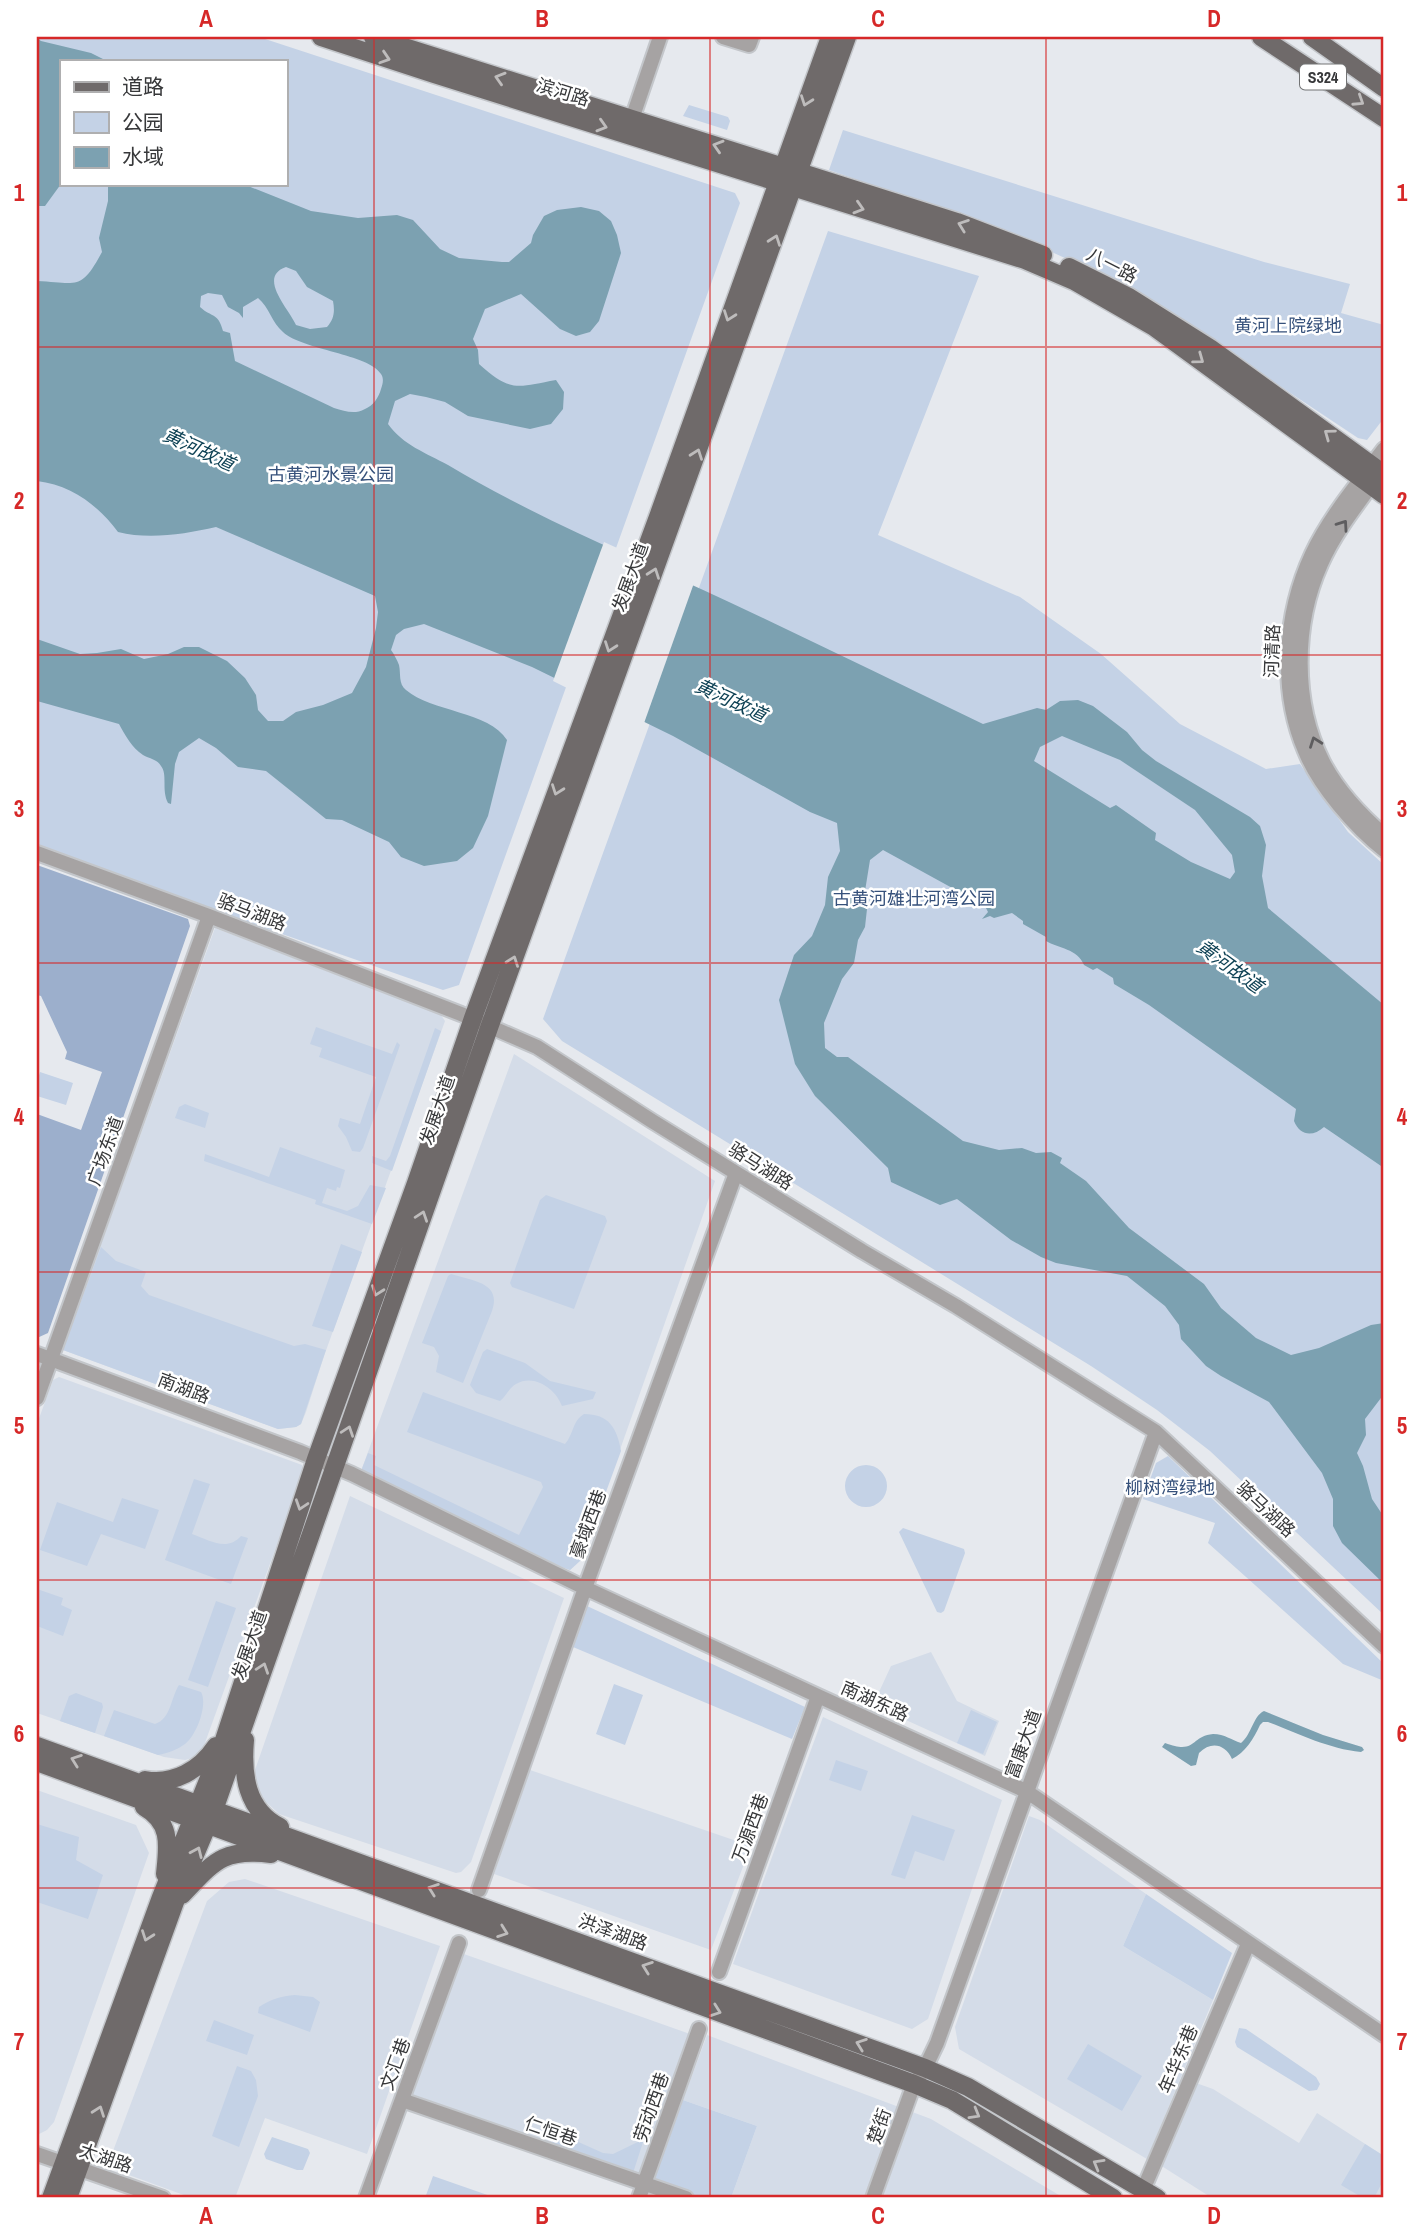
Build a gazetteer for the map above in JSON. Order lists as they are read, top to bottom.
{
  "streets": {
    "main road": [
      "S324",
      "滨河路",
      "八一路",
      "发展大道",
      "洪泽湖路"
    ],
    "street": [
      "河清路",
      "骆马湖路",
      "广场东道",
      "南湖路",
      "豪域西巷",
      "南湖东路",
      "富康大道",
      "万源西巷",
      "年华东巷",
      "文汇巷",
      "劳动西巷",
      "楚街",
      "仁恒巷",
      "太湖路"
    ]
  },
  "crossings": [
    ["滨河路", "八一路"],
    ["滨河路", "发展大道"],
    ["八一路", "发展大道"],
    ["八一路", "河清路"],
    ["发展大道", "骆马湖路"],
    ["发展大道", "南湖路"],
    ["发展大道", "南湖东路"],
    ["发展大道", "洪泽湖路"],
    ["发展大道", "太湖路"],
    ["骆马湖路", "广场东道"],
    ["骆马湖路", "豪域西巷"],
    ["骆马湖路", "富康大道"],
    ["广场东道", "南湖路"],
    ["南湖路", "南湖东路"],
    ["豪域西巷", "南湖东路"],
    ["南湖东路", "富康大道"],
    ["南湖东路", "万源西巷"],
    ["南湖东路", "年华东巷"],
    ["富康大道", "洪泽湖路"],
    ["富康大道", "楚街"],
    ["洪泽湖路", "年华东巷"],
    ["洪泽湖路", "楚街"],
    ["文汇巷", "仁恒巷"],
    ["劳动西巷", "仁恒巷"]
  ],
  "one_way": ["河清路"],
  "water": ["黄河故道"],
  "parks": [
    "黄河上院绿地",
    "古黄河水景公园",
    "古黄河雄壮河湾公园",
    "柳树湾绿地"
  ],
  "legend": ["道路", "公园", "水域"],
  "grid": {
    "columns": [
      "A",
      "B",
      "C",
      "D"
    ],
    "rows": [
      "1",
      "2",
      "3",
      "4",
      "5",
      "6",
      "7"
    ]
  }
}
